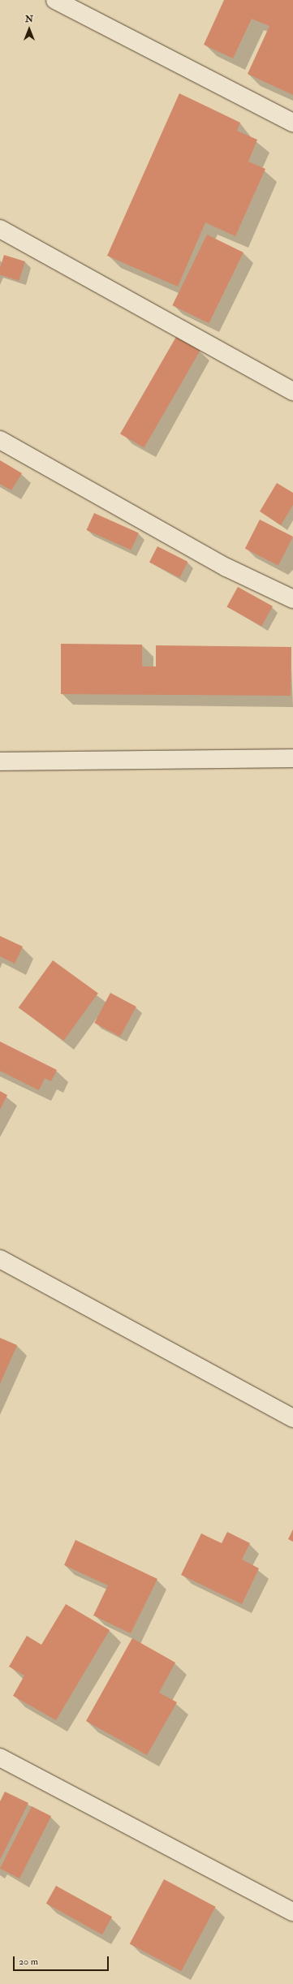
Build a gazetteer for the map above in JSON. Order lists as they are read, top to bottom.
{
  "scale_bar": "20 m",
  "north": "top"
}
